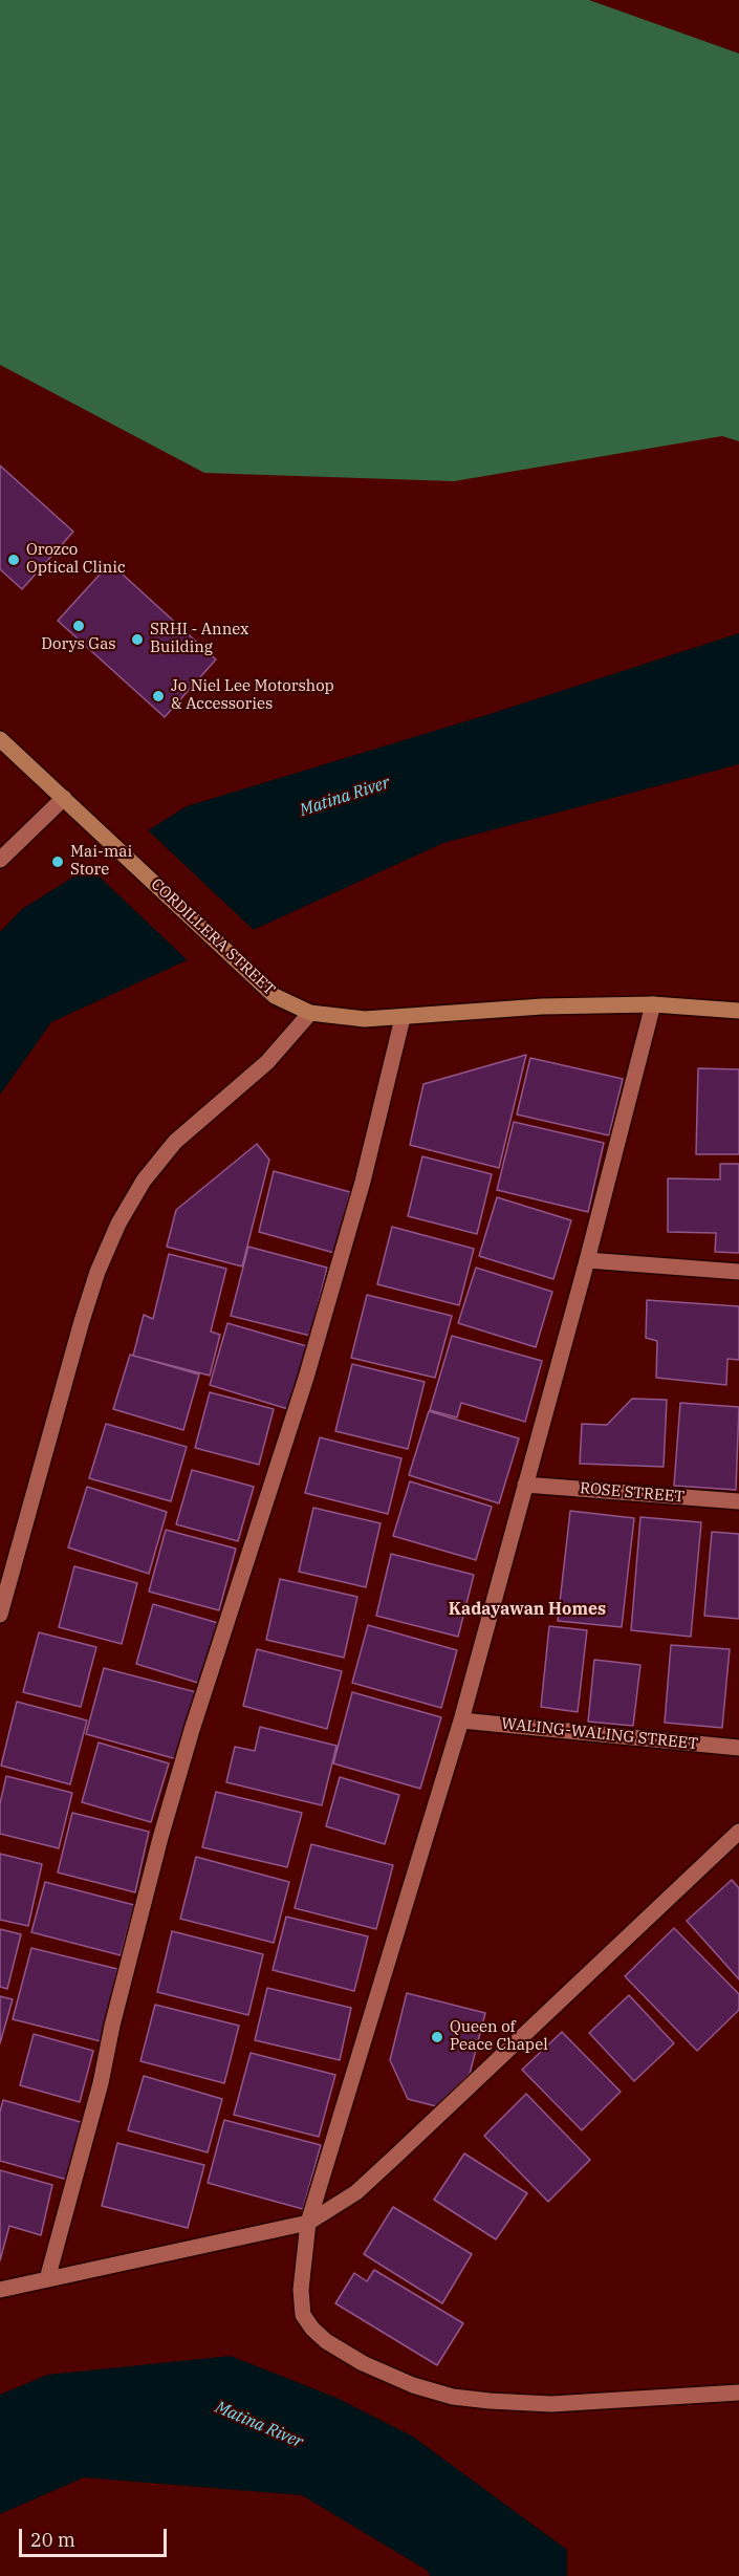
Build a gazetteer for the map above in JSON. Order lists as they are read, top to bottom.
{
  "streets": {
    "street": ["CORDILLERA STREET", "ROSE STREET", "WALING-WALING STREET"]
  },
  "districts": ["Kadayawan Homes"],
  "water": ["Matina River"],
  "places": [
    "Orozco Optical Clinic",
    "Dorys Gas",
    "SRHI - Annex Building",
    "Jo Niel Lee Motorshop & Accessories",
    "Mai-mai Store",
    "Queen of Peace Chapel"
  ],
  "scale_bar": "20 m"
}
